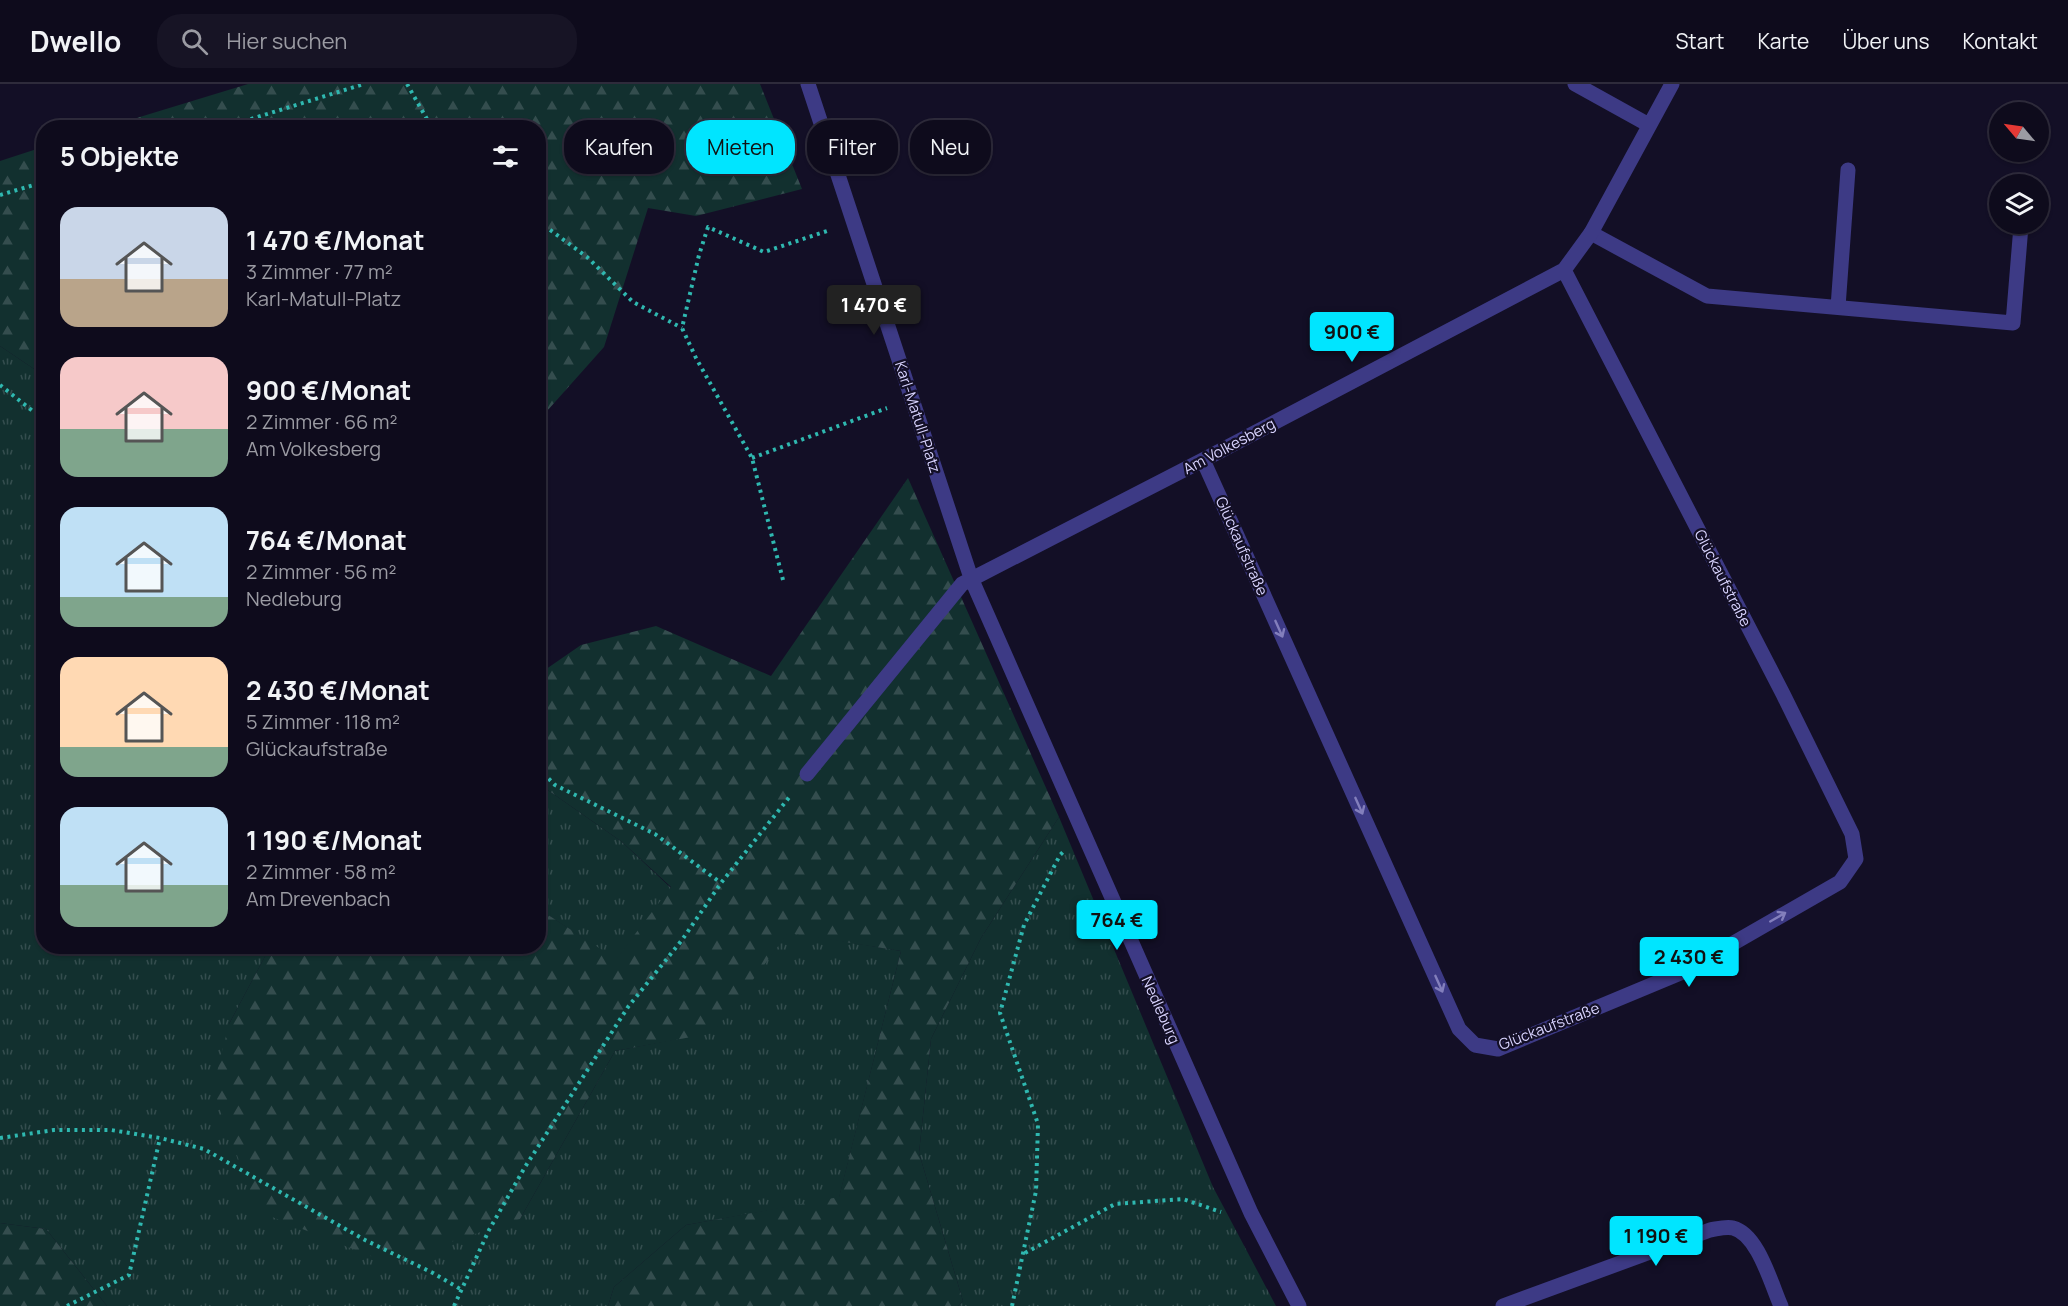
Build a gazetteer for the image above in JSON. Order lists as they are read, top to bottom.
{
  "streets": {
    "street": [
      "Karl-Matull-Platz",
      "Am Volkesberg",
      "Glückaufstraße",
      "Nedleburg"
    ]
  },
  "crossings": [
    ["Karl-Matull-Platz", "Am Volkesberg"],
    ["Karl-Matull-Platz", "Nedleburg"],
    ["Am Volkesberg", "Glückaufstraße"],
    ["Am Volkesberg", "Nedleburg"]
  ],
  "north": "top left",
  "page": {
    "header": "Dwello",
    "search": "Hier suchen",
    "nav": [
      "Start",
      "Karte",
      "Über uns",
      "Kontakt"
    ],
    "chip": [
      "Kaufen",
      "Mieten",
      "Filter",
      "Neu"
    ],
    "heading": "5 Objekte",
    "list": [
      {
        "name": "1 470 €/Monat",
        "note": "3 Zimmer · 77 m² · Karl-Matull-Platz"
      },
      {
        "name": "900 €/Monat",
        "note": "2 Zimmer · 66 m² · Am Volkesberg"
      },
      {
        "name": "764 €/Monat",
        "note": "2 Zimmer · 56 m² · Nedleburg"
      },
      {
        "name": "2 430 €/Monat",
        "note": "5 Zimmer · 118 m² · Glückaufstraße"
      },
      {
        "name": "1 190 €/Monat",
        "note": "2 Zimmer · 58 m² · Am Drevenbach"
      }
    ],
    "price": [
      "1 470 €",
      "900 €",
      "764 €",
      "2 430 €",
      "1 190 €"
    ]
  }
}
